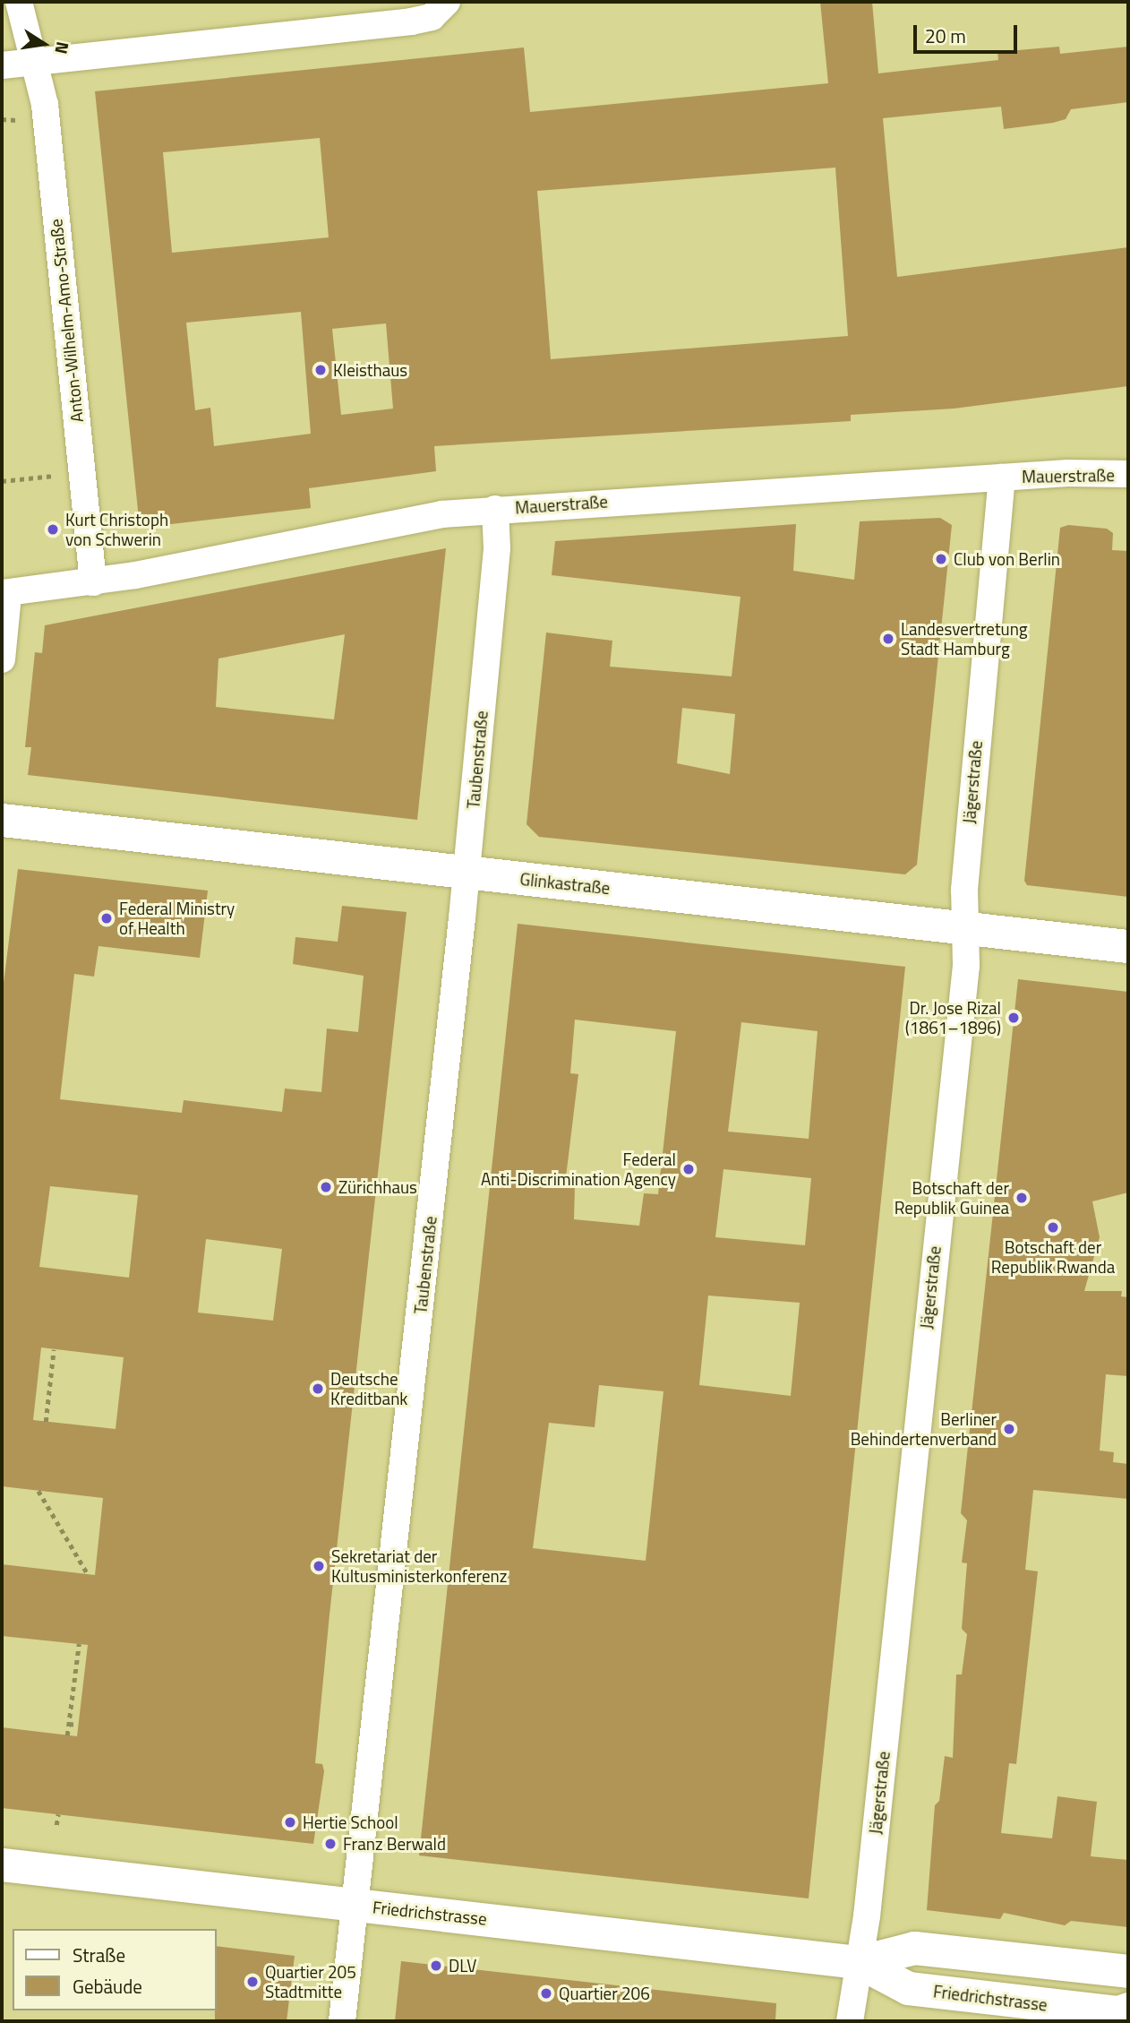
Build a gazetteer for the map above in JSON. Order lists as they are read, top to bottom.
{
  "streets": {
    "street": [
      "Anton-Wilhelm-Amo-Straße",
      "Mauerstraße",
      "Taubenstraße",
      "Jägerstraße",
      "Glinkastraße",
      "Friedrichstrasse"
    ]
  },
  "crossings": [
    ["Anton-Wilhelm-Amo-Straße", "Mauerstraße"],
    ["Mauerstraße", "Taubenstraße"],
    ["Mauerstraße", "Jägerstraße"],
    ["Taubenstraße", "Glinkastraße"],
    ["Taubenstraße", "Friedrichstrasse"],
    ["Jägerstraße", "Glinkastraße"],
    ["Jägerstraße", "Friedrichstrasse"]
  ],
  "places": [
    "Kleisthaus",
    "Kurt Christoph von Schwerin",
    "Club von Berlin",
    "Landesvertretung Stadt Hamburg",
    "Federal Ministry of Health",
    "Dr. Jose Rizal (1861–1896)",
    "Federal Anti-Discrimination Agency",
    "Zürichhaus",
    "Botschaft der Republik Guinea",
    "Botschaft der Republik Rwanda",
    "Deutsche Kreditbank",
    "Berliner Behindertenverband",
    "Sekretariat der Kultusministerkonferenz",
    "Hertie School",
    "Franz Berwald",
    "DLV",
    "Quartier 205 Stadtmitte",
    "Quartier 206"
  ],
  "legend": ["Straße", "Gebäude"],
  "scale_bar": "20 m",
  "north": "right"
}
